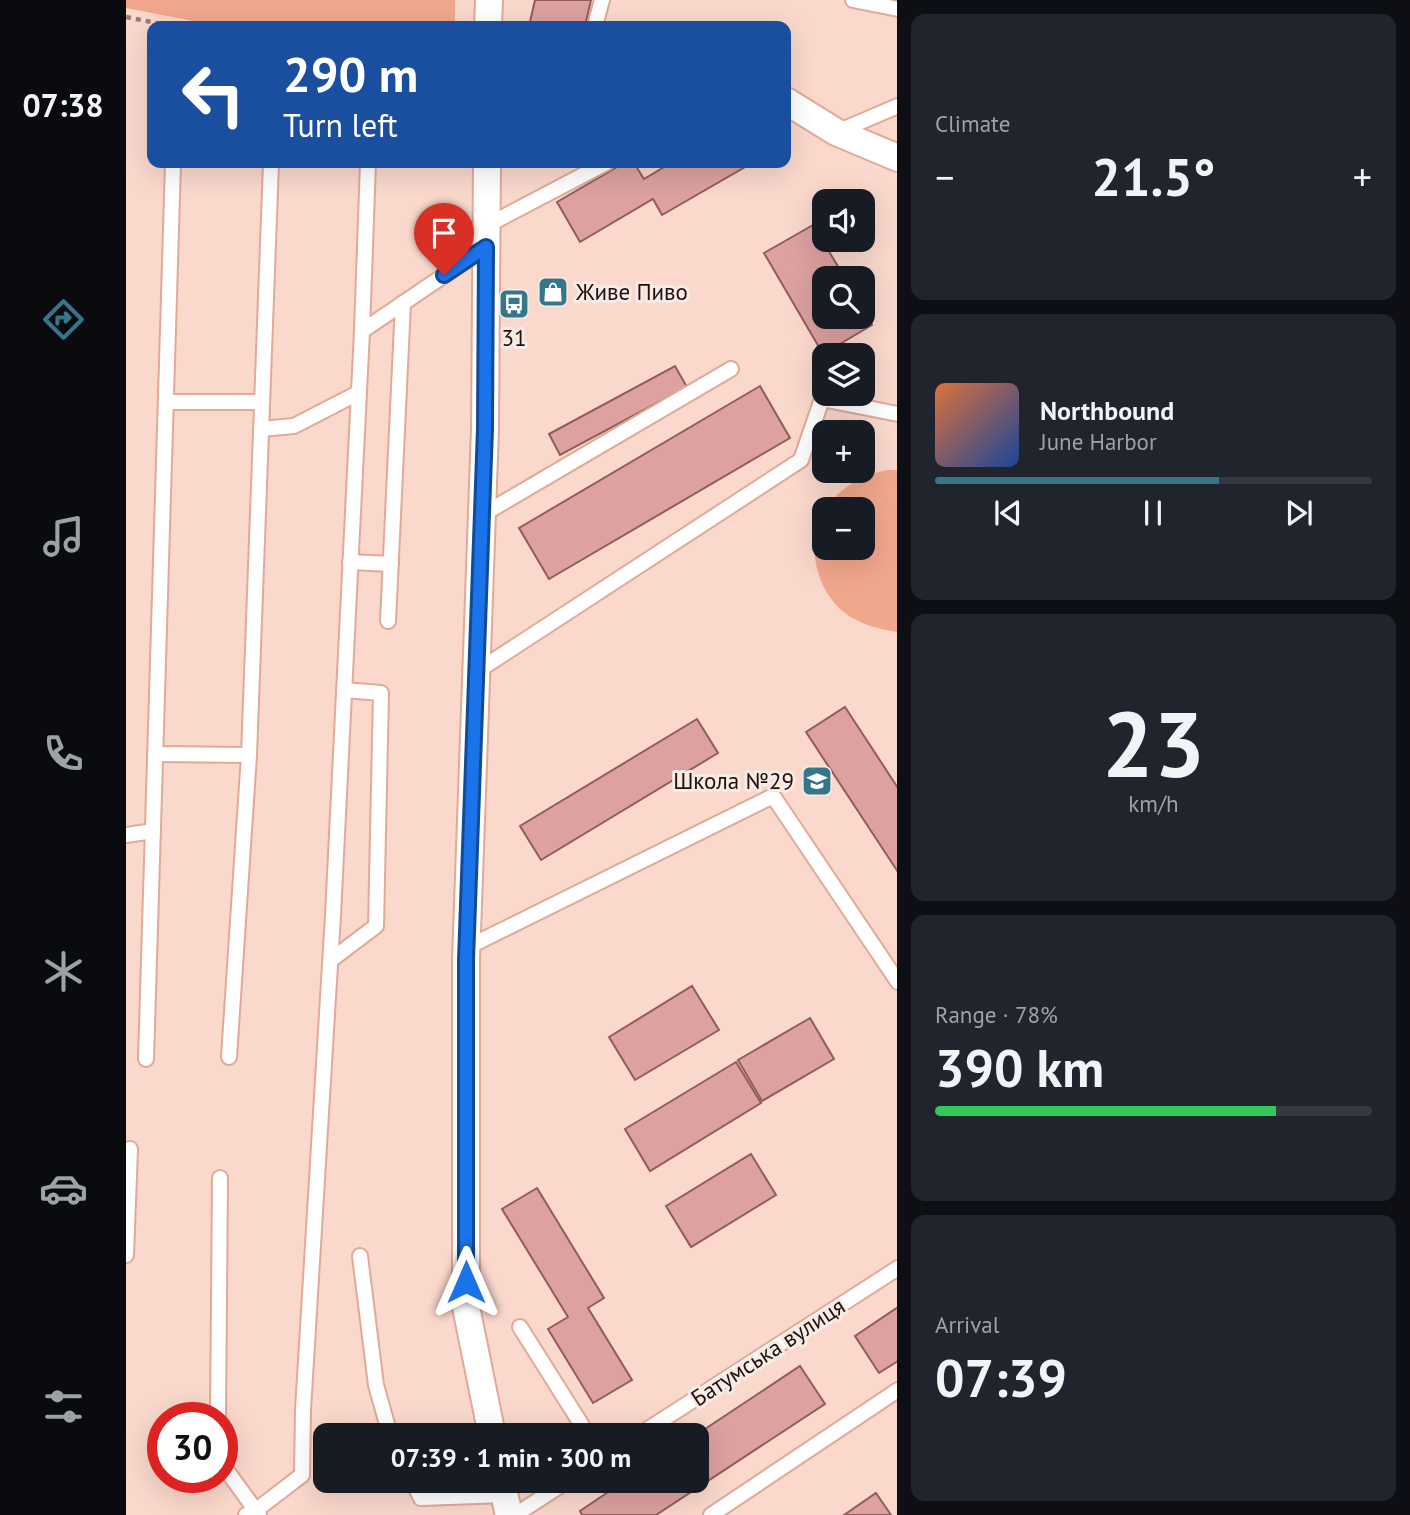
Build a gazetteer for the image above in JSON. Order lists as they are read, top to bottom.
{
  "streets": {
    "lane": ["Батумська вулиця"]
  },
  "places": {
    "shop": ["Живе Пиво"],
    "bus stop": ["31"],
    "school or university": ["Школа №29"]
  },
  "page": {
    "tabs": "07:38",
    "tile": [
      "Climate",
      ["23", "km/h"],
      ["Range · 78%", "390 km"],
      ["Arrival", "07:39"]
    ],
    "turn": ["290 m", "Turn left"],
    "heat": ["−", "21.5°", "+"],
    "map_buttons": ["+", "−"],
    "song": ["Northbound", "June Harbor"],
    "limit": "30",
    "trip": "07:39 · 1 min · 300 m"
  }
}
